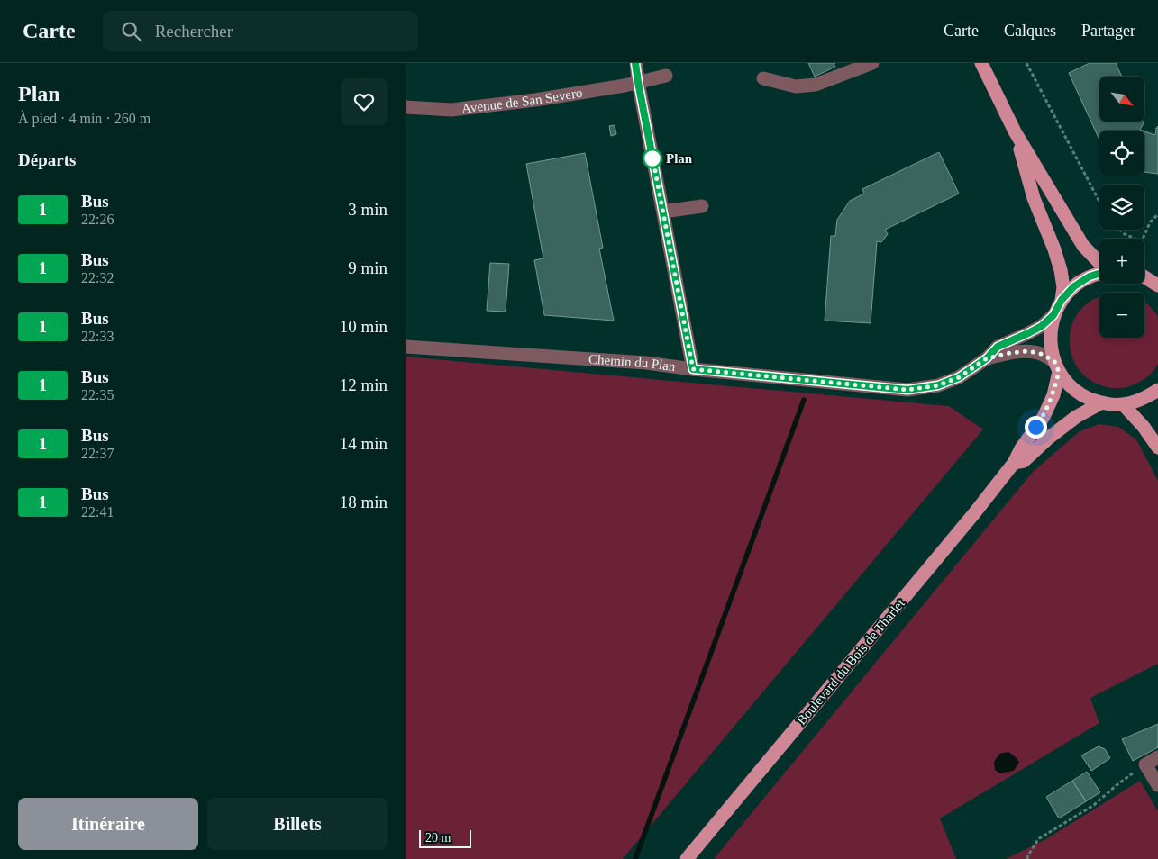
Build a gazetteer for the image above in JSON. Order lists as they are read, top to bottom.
{
  "streets": {
    "main road": ["Boulevard du Bois de Tharlet"],
    "street": ["Avenue de San Severo", "Chemin du Plan"]
  },
  "crossings": [
    ["Chemin du Plan", "Boulevard du Bois de Tharlet"]
  ],
  "places": ["Plan"],
  "lines": ["bus line 1"],
  "scale_bar": "20 m",
  "north": "bottom right",
  "page": {
    "header": "Carte",
    "search": "Rechercher",
    "nav": ["Carte", "Calques", "Partager"],
    "heading": [
      ["Plan", "À pied · 4 min · 260 m"],
      "Départs"
    ],
    "map_buttons": ["+", "−"],
    "list": [
      {
        "mark": "1",
        "name": "Bus",
        "note": "22:26",
        "value": "3 min"
      },
      {
        "mark": "1",
        "name": "Bus",
        "note": "22:32",
        "value": "9 min"
      },
      {
        "mark": "1",
        "name": "Bus",
        "note": "22:33",
        "value": "10 min"
      },
      {
        "mark": "1",
        "name": "Bus",
        "note": "22:35",
        "value": "12 min"
      },
      {
        "mark": "1",
        "name": "Bus",
        "note": "22:37",
        "value": "14 min"
      },
      {
        "mark": "1",
        "name": "Bus",
        "note": "22:41",
        "value": "18 min"
      }
    ],
    "buttons": ["Itinéraire", "Billets"],
    "scale": "20 m"
  }
}
